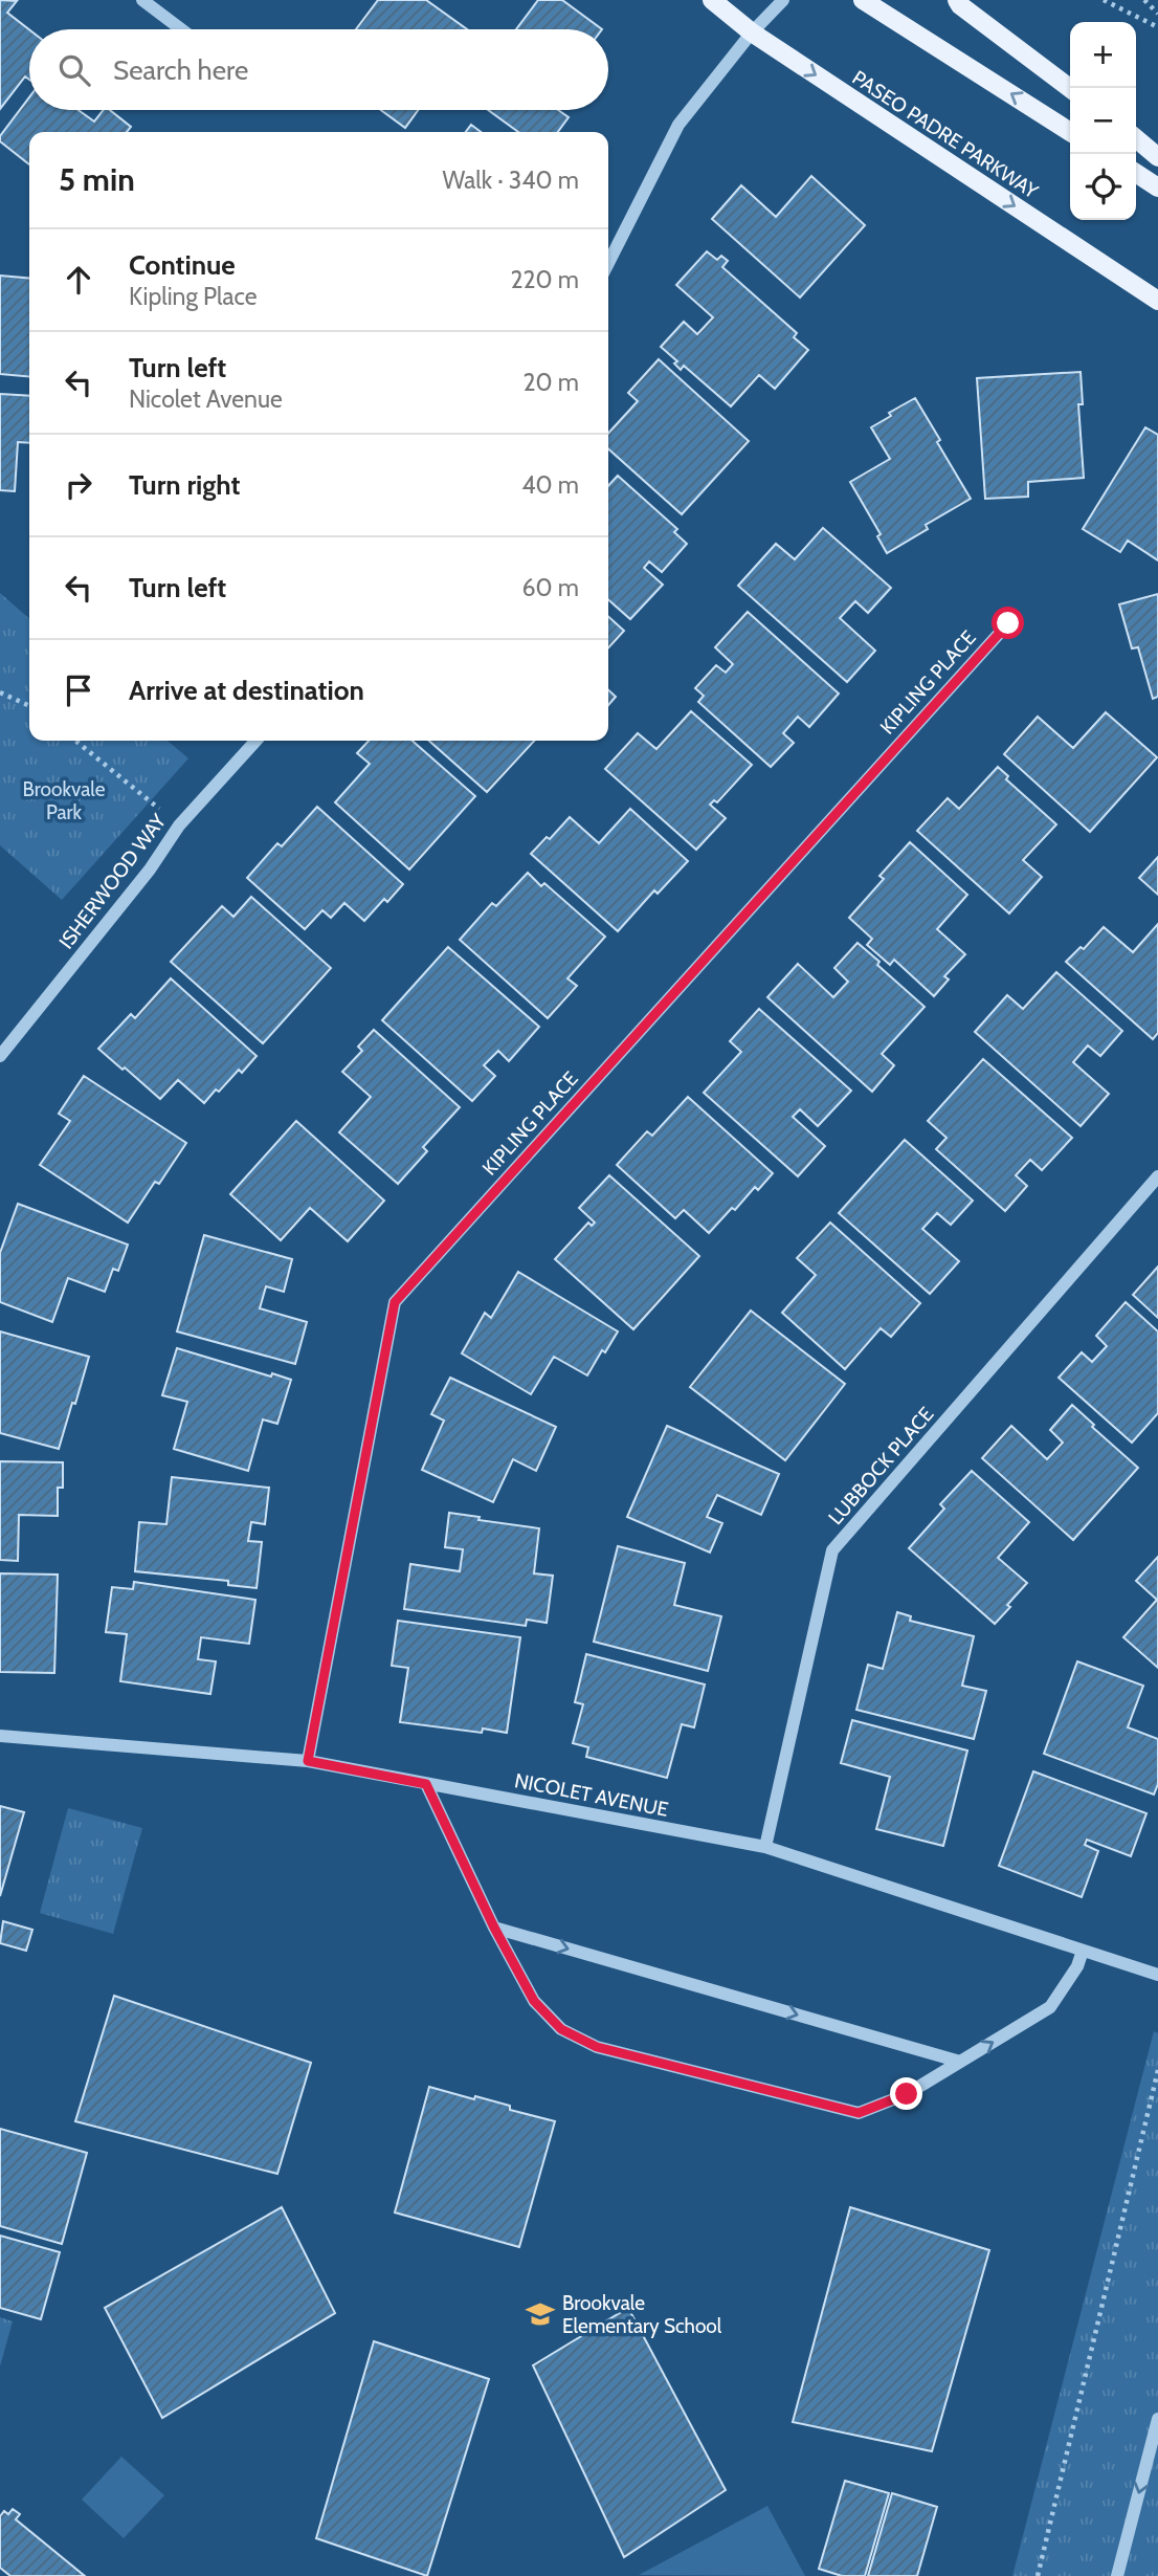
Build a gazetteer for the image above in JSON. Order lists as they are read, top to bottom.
{
  "streets": {
    "main road": ["PASEO PADRE PARKWAY"],
    "street": [
      "KIPLING PLACE",
      "ISHERWOOD WAY",
      "LUBBOCK PLACE",
      "NICOLET AVENUE"
    ]
  },
  "crossings": [
    ["KIPLING PLACE", "NICOLET AVENUE"],
    ["LUBBOCK PLACE", "NICOLET AVENUE"]
  ],
  "parks": ["Brookvale Park"],
  "places": {
    "school or university": ["Brookvale Elementary School"]
  },
  "page": {
    "map_buttons": ["+", "−"],
    "search": "Search here",
    "heading": ["5 min", "Walk · 340 m"],
    "list": [
      ["Continue", "Kipling Place", "220 m"],
      ["Turn left", "Nicolet Avenue", "20 m"],
      ["Turn right", "40 m"],
      ["Turn left", "60 m"],
      "Arrive at destination"
    ]
  }
}
